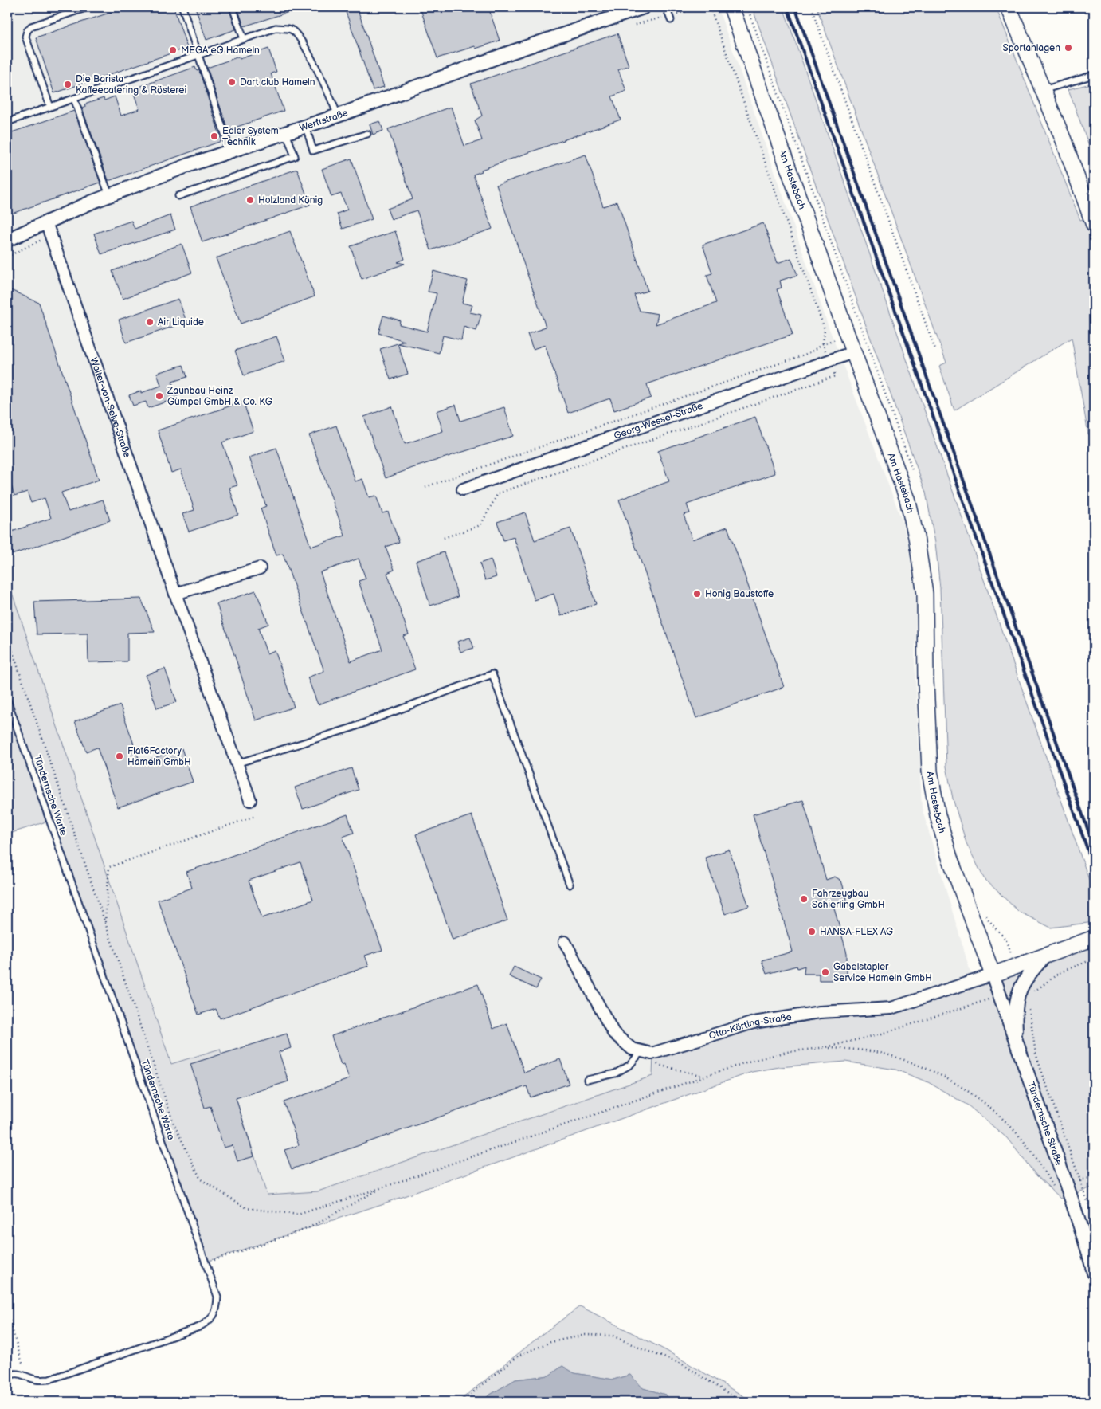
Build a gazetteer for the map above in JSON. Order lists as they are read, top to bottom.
{
  "streets": {
    "main road": ["Am Hastebach"],
    "street": [
      "Werftstraße",
      "Walter-von-Selve-Straße",
      "Georg-Wessel-Straße",
      "Otto-Körting-Straße",
      "Tündernsche Straße"
    ],
    "lane": ["Tündernsche Warte"]
  },
  "crossings": [
    ["Werftstraße", "Walter-von-Selve-Straße"],
    ["Am Hastebach", "Georg-Wessel-Straße"],
    ["Am Hastebach", "Otto-Körting-Straße"],
    ["Am Hastebach", "Tündernsche Straße"],
    ["Otto-Körting-Straße", "Tündernsche Straße"]
  ],
  "places": [
    "Sportanlagen",
    "MEGA eG Hameln",
    "Dart club Hameln",
    "Die Barista Kaffeecatering & Rösterei",
    "Edler System Technik",
    "Holzland König",
    "Air Liquide",
    "Zaunbau Heinz Gümpel GmbH & Co. KG",
    "Honig Baustoffe",
    "Flat6Factory Hameln GmbH",
    "Fahrzeugbau Schierling GmbH",
    "HANSA-FLEX AG",
    "Gabelstapler Service Hameln GmbH"
  ]
}
